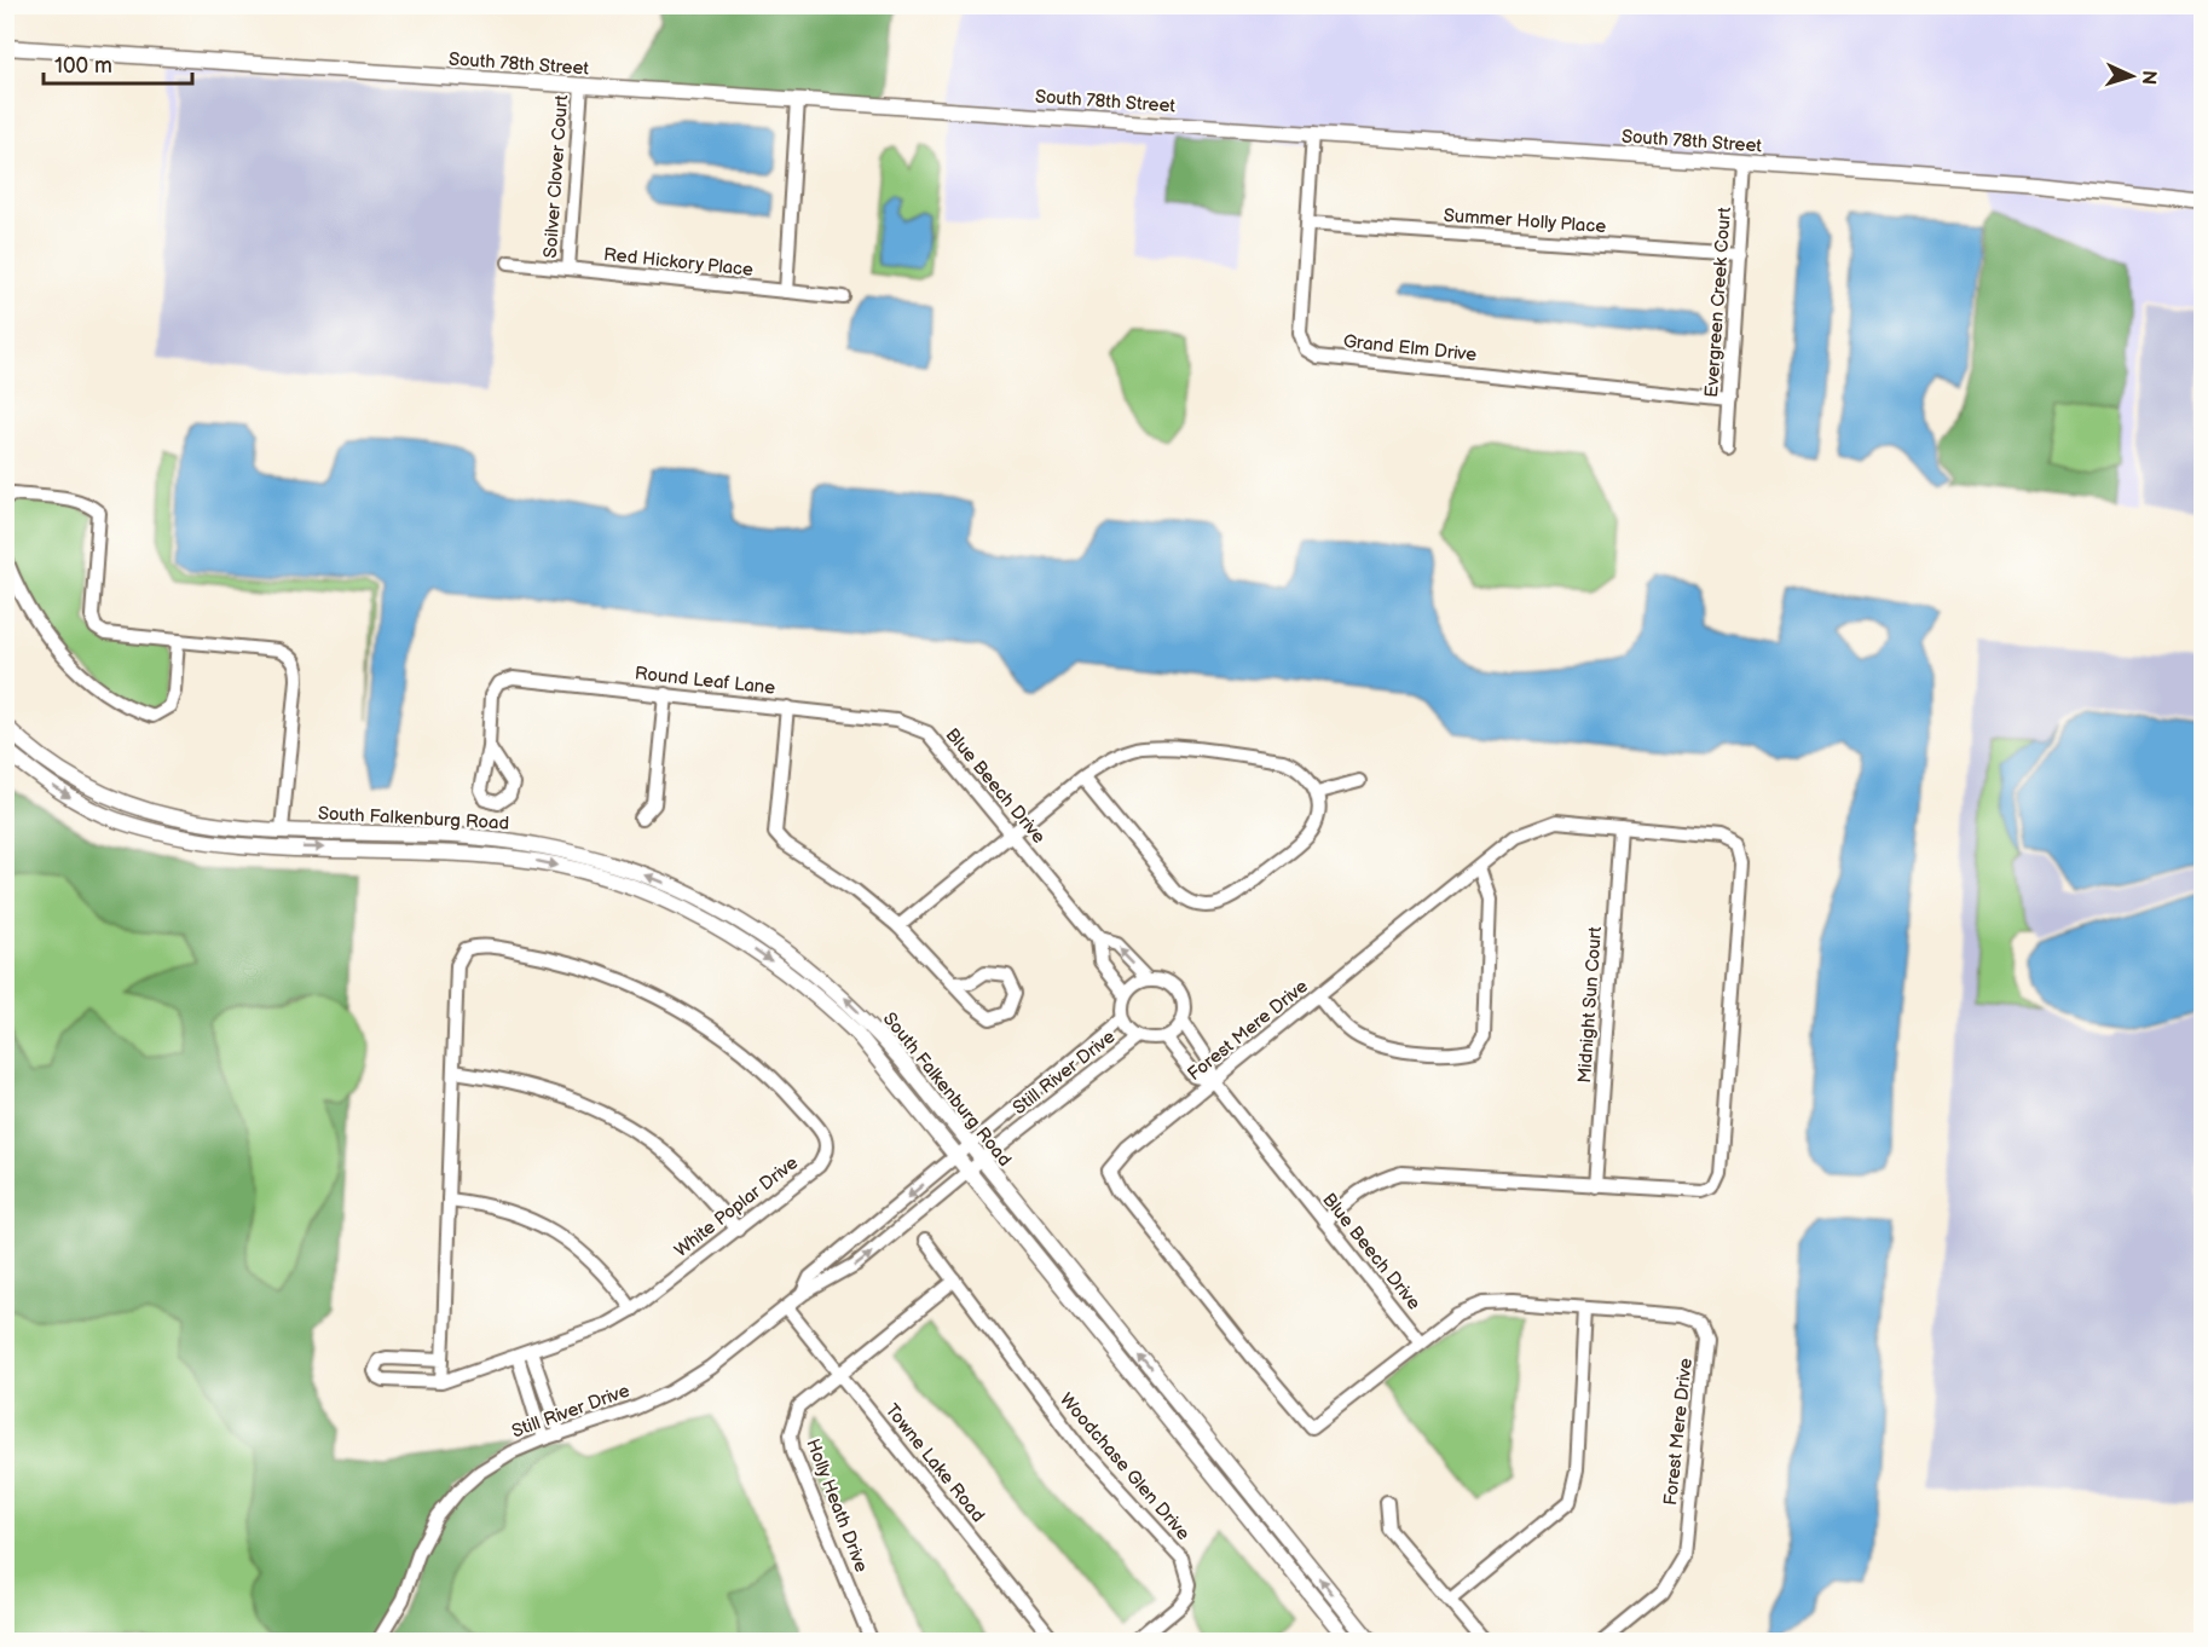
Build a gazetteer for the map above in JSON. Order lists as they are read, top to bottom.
{
  "streets": {
    "street": [
      "South 78th Street",
      "Soilver Clover Court",
      "Summer Holly Place",
      "Red Hickory Place",
      "Evergreen Creek Court",
      "Grand Elm Drive",
      "Round Leaf Lane",
      "Blue Beech Drive",
      "South Falkenburg Road",
      "Midnight Sun Court",
      "Forest Mere Drive",
      "Still River Drive",
      "White Poplar Drive",
      "Towne Lake Road",
      "Woodchase Glen Drive",
      "Holly Heath Drive"
    ]
  },
  "crossings": [
    ["South 78th Street", "Soilver Clover Court"],
    ["South 78th Street", "Evergreen Creek Court"],
    ["South 78th Street", "Grand Elm Drive"],
    ["Soilver Clover Court", "Red Hickory Place"],
    ["Summer Holly Place", "Evergreen Creek Court"],
    ["Summer Holly Place", "Grand Elm Drive"],
    ["Evergreen Creek Court", "Grand Elm Drive"],
    ["Round Leaf Lane", "Blue Beech Drive"],
    ["Blue Beech Drive", "Forest Mere Drive"],
    ["Blue Beech Drive", "Still River Drive"],
    ["South Falkenburg Road", "Still River Drive"],
    ["Midnight Sun Court", "Forest Mere Drive"],
    ["Still River Drive", "Towne Lake Road"],
    ["Towne Lake Road", "Holly Heath Drive"],
    ["Woodchase Glen Drive", "Holly Heath Drive"]
  ],
  "scale_bar": "100 m",
  "north": "right"
}
